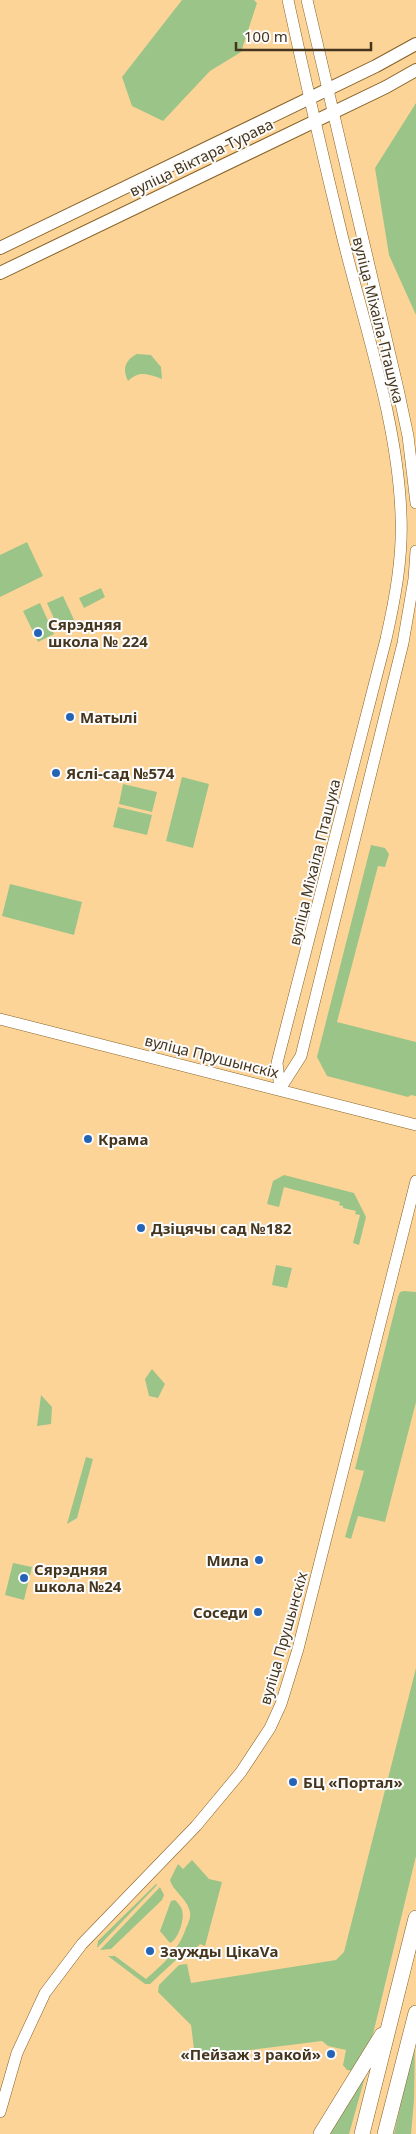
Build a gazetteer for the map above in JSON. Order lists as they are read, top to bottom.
{
  "streets": {
    "main road": ["вуліца Віктара Турава"],
    "street": ["вуліца Міхаіла Пташука", "вуліца Прушынскіх"]
  },
  "crossings": [
    ["вуліца Віктара Турава", "вуліца Міхаіла Пташука"],
    ["вуліца Міхаіла Пташука", "вуліца Прушынскіх"]
  ],
  "places": [
    "Сярэдняя школа № 224",
    "Матылі",
    "Яслі-сад №574",
    "Крама",
    "Дзіцячы сад №182",
    "Мила",
    "Сярэдняя школа №24",
    "Соседи",
    "БЦ «Портал»",
    "Заужды ЦікаVа",
    "«Пейзаж з ракой»"
  ],
  "scale_bar": "100 m"
}
